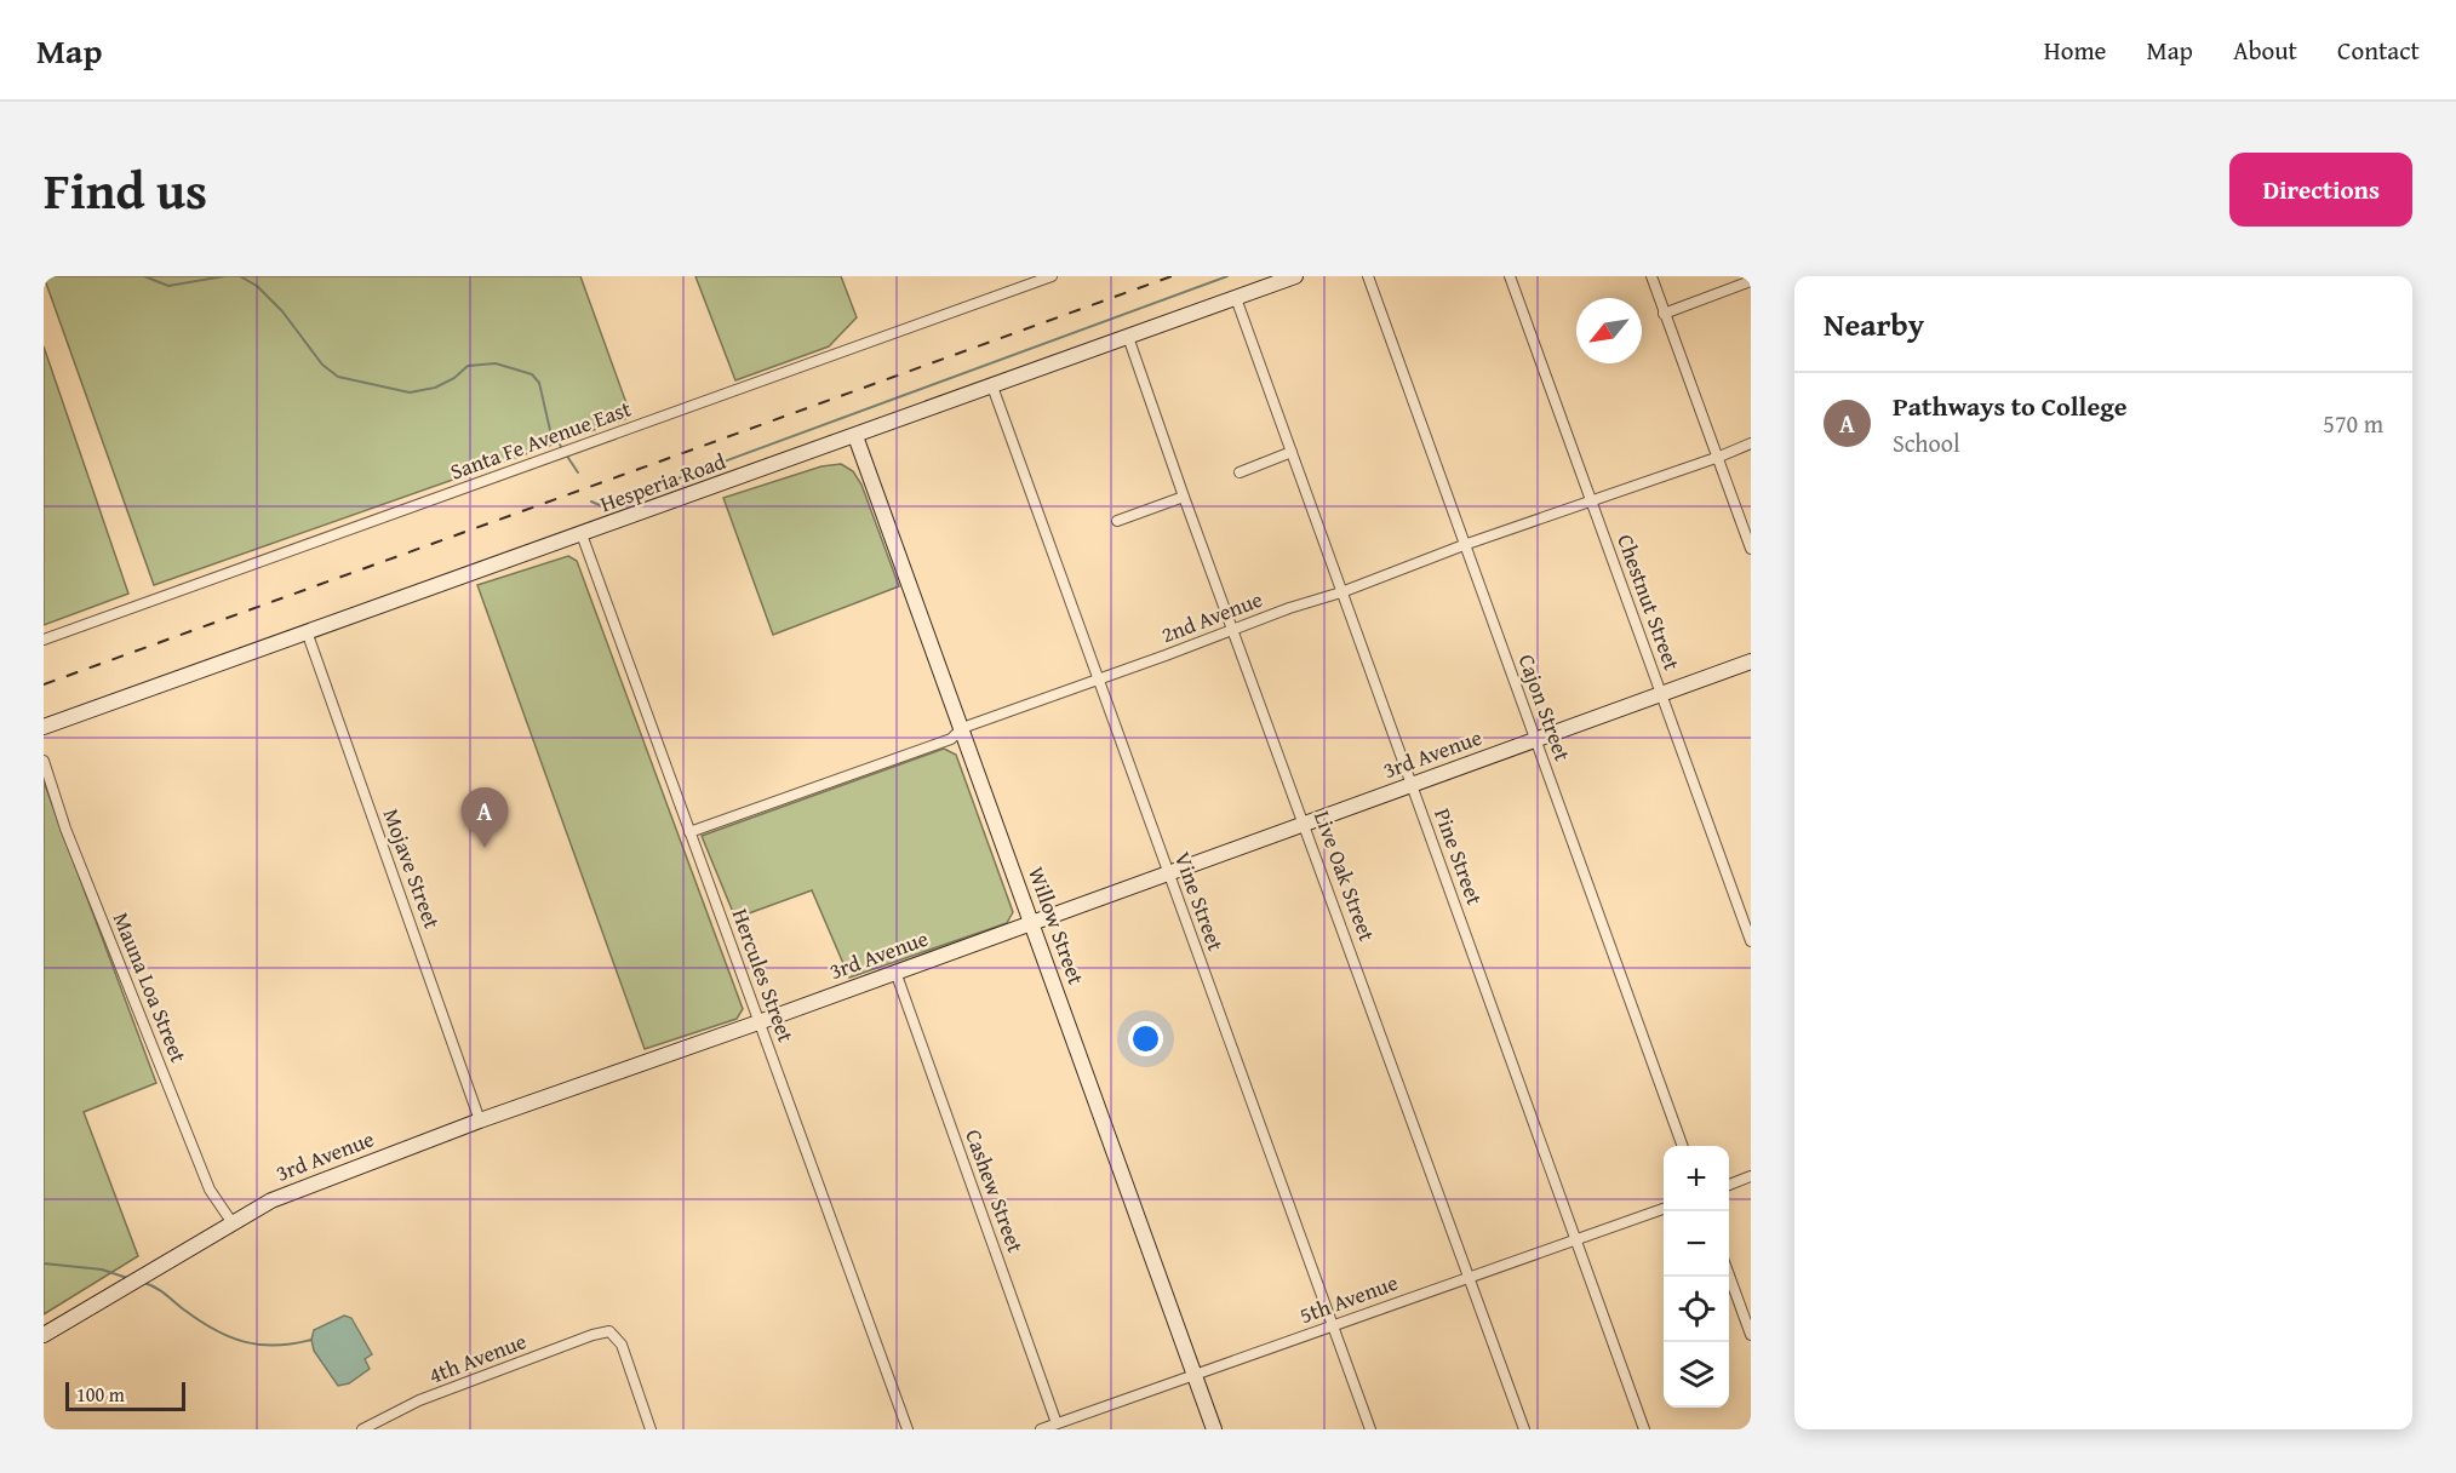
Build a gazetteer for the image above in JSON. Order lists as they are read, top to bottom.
{
  "streets": {
    "street": [
      "Santa Fe Avenue East",
      "Hesperia Road",
      "Chestnut Street",
      "2nd Avenue",
      "Cajon Street",
      "3rd Avenue",
      "Pine Street",
      "Mojave Street",
      "Live Oak Street",
      "Vine Street",
      "Willow Street",
      "Hercules Street",
      "Mauna Loa Street",
      "Cashew Street",
      "5th Avenue",
      "4th Avenue"
    ]
  },
  "crossings": [
    ["Hesperia Road", "Pine Street"],
    ["Hesperia Road", "Mojave Street"],
    ["Hesperia Road", "Live Oak Street"],
    ["Hesperia Road", "Vine Street"],
    ["Hesperia Road", "Willow Street"],
    ["Hesperia Road", "Hercules Street"],
    ["Chestnut Street", "2nd Avenue"],
    ["Chestnut Street", "3rd Avenue"],
    ["2nd Avenue", "Cajon Street"],
    ["2nd Avenue", "Pine Street"],
    ["2nd Avenue", "Live Oak Street"],
    ["2nd Avenue", "Vine Street"],
    ["2nd Avenue", "Willow Street"],
    ["2nd Avenue", "Hercules Street"],
    ["Cajon Street", "3rd Avenue"],
    ["3rd Avenue", "Pine Street"],
    ["3rd Avenue", "Mojave Street"],
    ["3rd Avenue", "Live Oak Street"],
    ["3rd Avenue", "Vine Street"],
    ["3rd Avenue", "Willow Street"],
    ["3rd Avenue", "Hercules Street"],
    ["3rd Avenue", "Mauna Loa Street"],
    ["3rd Avenue", "Cashew Street"],
    ["Pine Street", "5th Avenue"],
    ["Live Oak Street", "5th Avenue"],
    ["Vine Street", "5th Avenue"],
    ["Willow Street", "5th Avenue"],
    ["Cashew Street", "5th Avenue"]
  ],
  "scale_bar": "100 m",
  "north": "bottom left",
  "page": {
    "header": "Map",
    "nav": [
      "Home",
      "Map",
      "About",
      "Contact"
    ],
    "title": "Find us",
    "buttons": "Directions",
    "heading": "Nearby",
    "list": [
      {
        "mark": "A",
        "name": "Pathways to College",
        "note": "School",
        "value": "570 m"
      }
    ],
    "pins": "A",
    "map_buttons": ["+", "−"],
    "scale": "100 m"
  }
}
